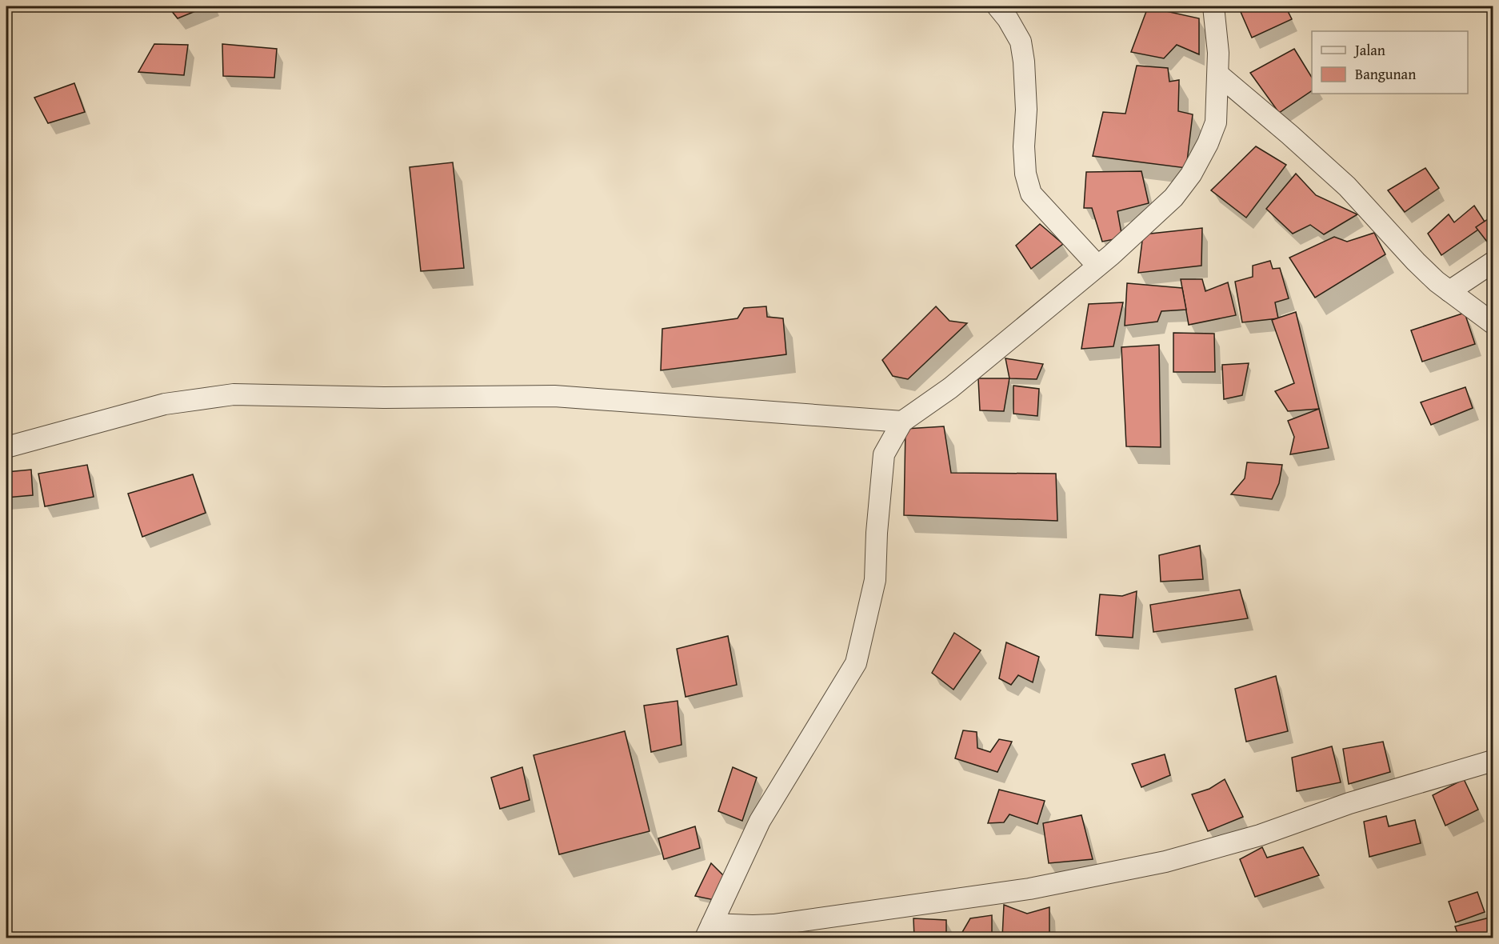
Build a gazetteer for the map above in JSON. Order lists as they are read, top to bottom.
{
  "legend": ["Jalan", "Bangunan"]
}
